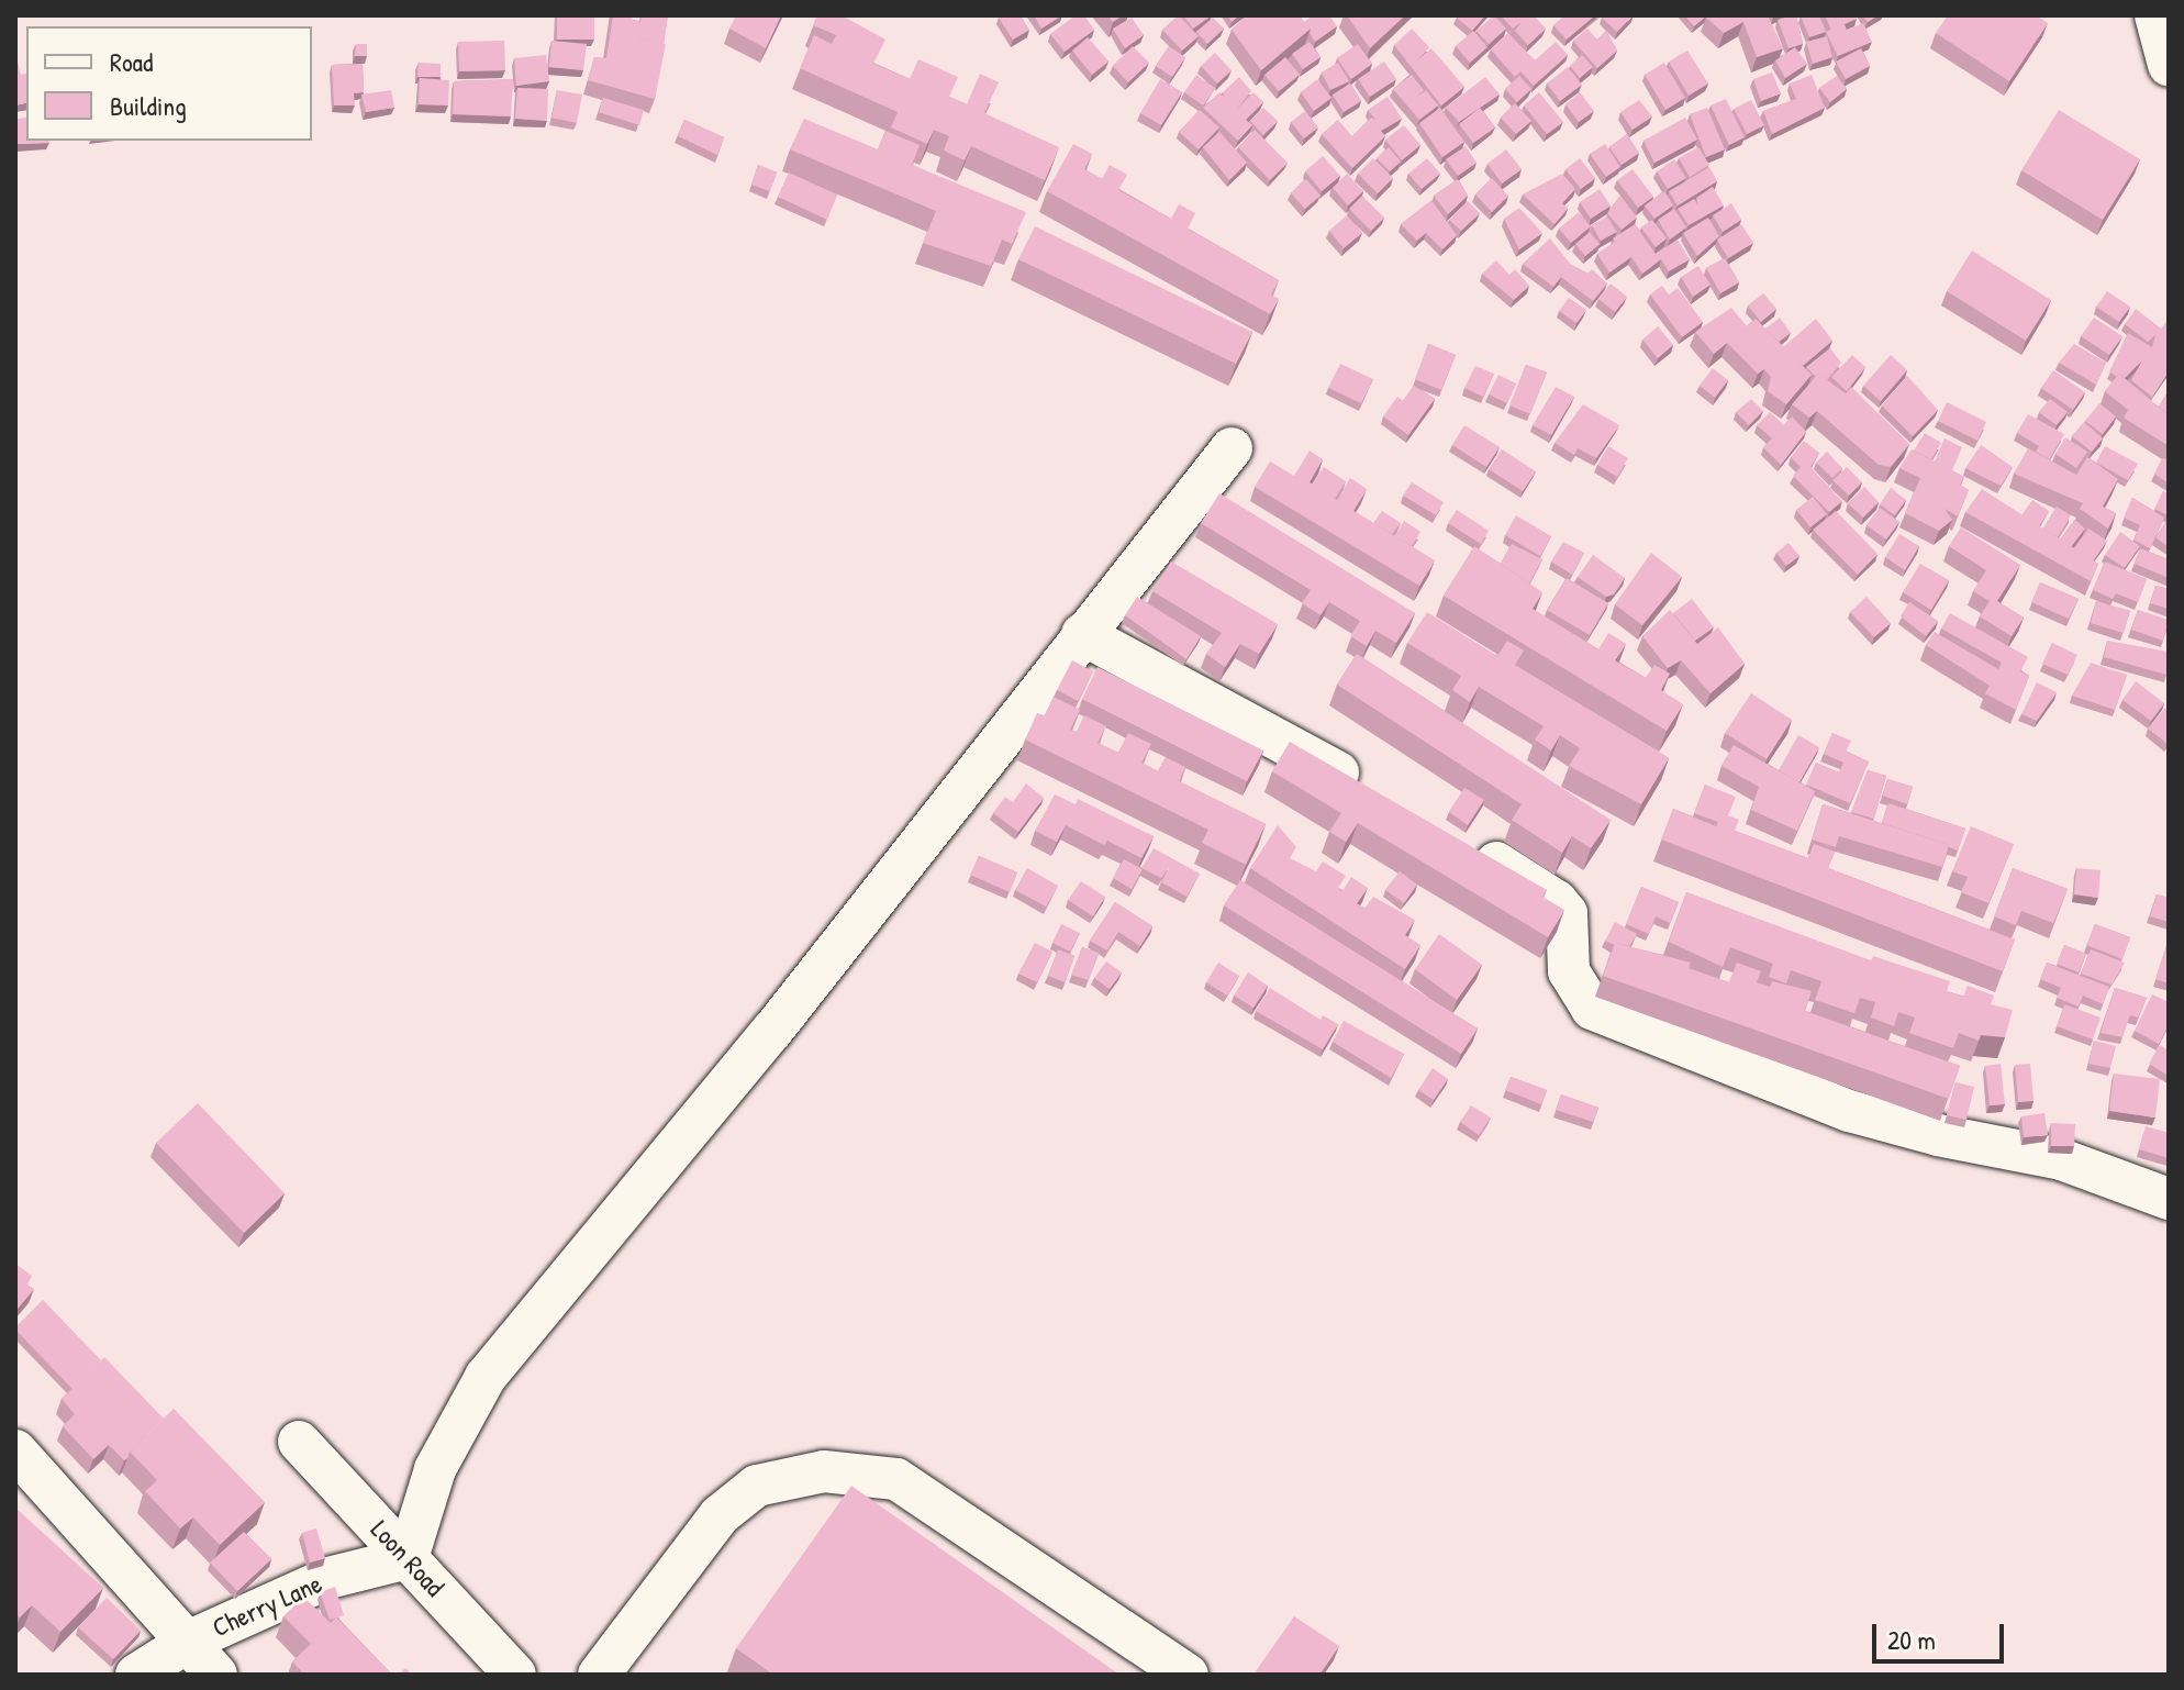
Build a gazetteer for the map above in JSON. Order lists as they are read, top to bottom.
{
  "streets": {
    "street": ["Loon Road", "Cherry Lane"]
  },
  "crossings": [
    ["Loon Road", "Cherry Lane"]
  ],
  "legend": ["Road", "Building"],
  "scale_bar": "20 m"
}
